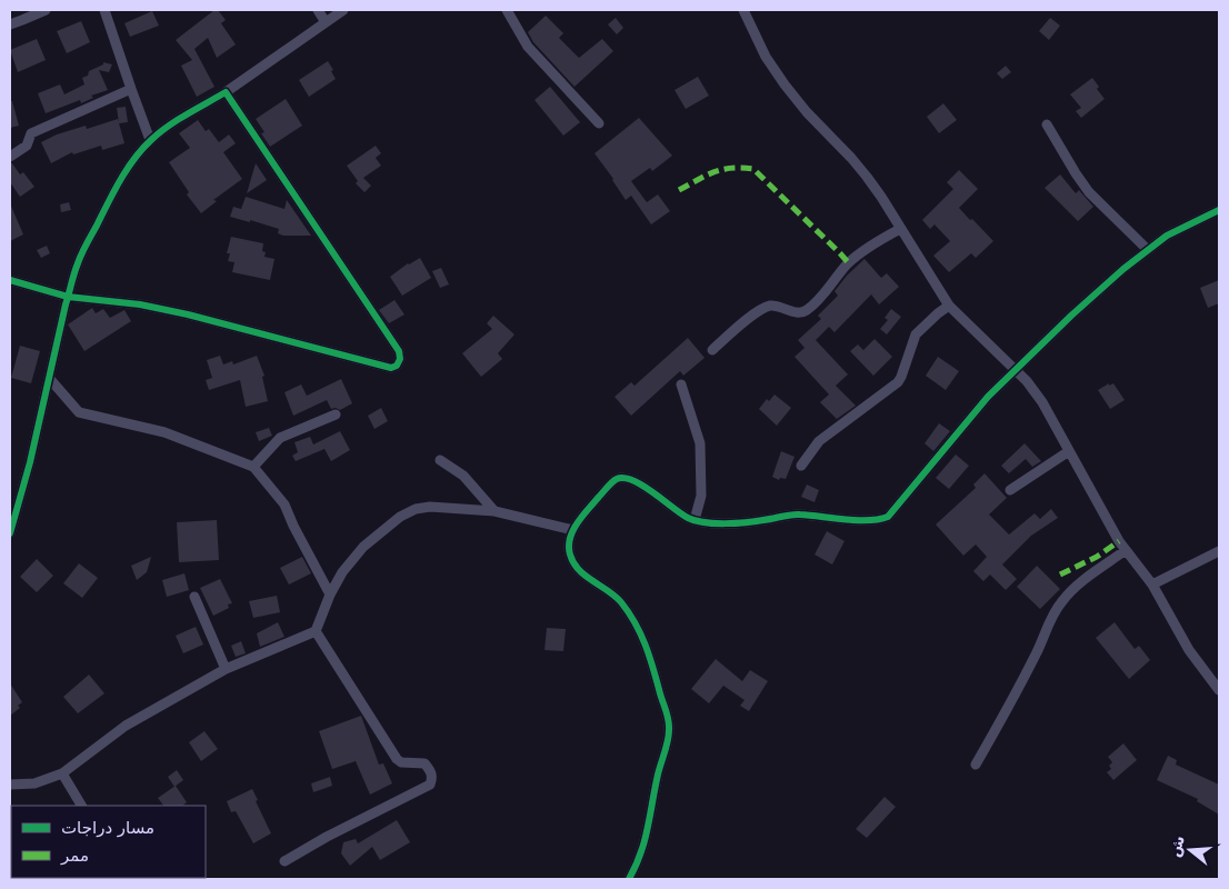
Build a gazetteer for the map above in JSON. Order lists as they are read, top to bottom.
{
  "legend": ["مسار دراجات", "ممر"],
  "north": "left"
}
